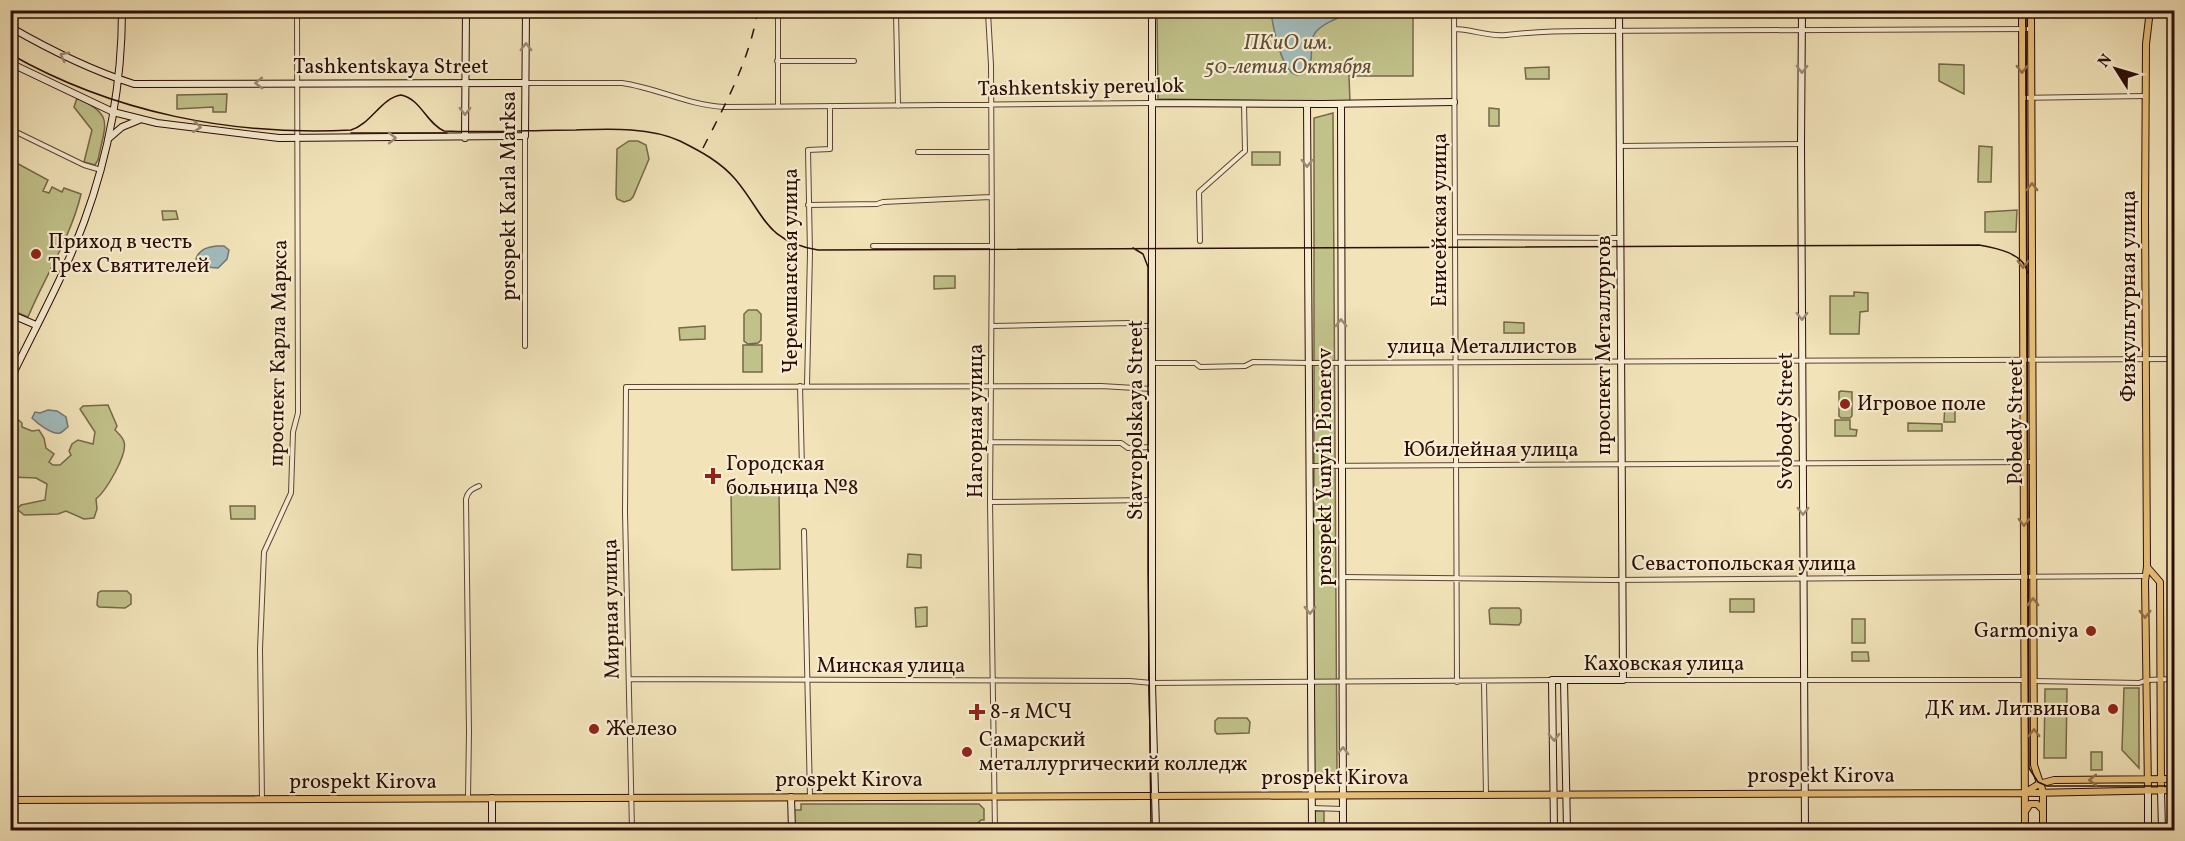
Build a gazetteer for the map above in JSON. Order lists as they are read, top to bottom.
{
  "streets": {
    "main road": [
      "Физкультурная улица",
      "Pobedy Street",
      "Каховская улица",
      "prospekt Kirova"
    ],
    "street": [
      "Tashkentskaya Street",
      "Tashkentskiy pereulok",
      "prospekt Karla Marksa",
      "Енисейская улица",
      "Черемшанская улица",
      "проспект Металлургов",
      "улица Металлистов",
      "проспект Карла Маркса",
      "Stavropolskaya Street",
      "Нагорная улица",
      "Svobody Street",
      "Юбилейная улица",
      "prospekt Yunyih Pionerov",
      "Севастопольская улица",
      "Мирная улица",
      "Минская улица"
    ]
  },
  "crossings": [
    ["Tashkentskaya Street", "Tashkentskiy pereulok"],
    ["Tashkentskaya Street", "prospekt Karla Marksa"],
    ["Tashkentskaya Street", "проспект Карла Маркса"],
    ["Tashkentskiy pereulok", "Енисейская улица"],
    ["Tashkentskiy pereulok", "Черемшанская улица"],
    ["Tashkentskiy pereulok", "Stavropolskaya Street"],
    ["Tashkentskiy pereulok", "Нагорная улица"],
    ["Tashkentskiy pereulok", "prospekt Yunyih Pionerov"],
    ["Енисейская улица", "улица Металлистов"],
    ["Енисейская улица", "Юбилейная улица"],
    ["Енисейская улица", "Севастопольская улица"],
    ["Енисейская улица", "Каховская улица"],
    ["Черемшанская улица", "Мирная улица"],
    ["Физкультурная улица", "улица Металлистов"],
    ["Физкультурная улица", "Севастопольская улица"],
    ["Физкультурная улица", "Каховская улица"],
    ["Физкультурная улица", "prospekt Kirova"],
    ["проспект Металлургов", "улица Металлистов"],
    ["проспект Металлургов", "Юбилейная улица"],
    ["проспект Металлургов", "Севастопольская улица"],
    ["проспект Металлургов", "Каховская улица"],
    ["улица Металлистов", "Stavropolskaya Street"],
    ["улица Металлистов", "Svobody Street"],
    ["улица Металлистов", "Pobedy Street"],
    ["улица Металлистов", "prospekt Yunyih Pionerov"],
    ["проспект Карла Маркса", "prospekt Kirova"],
    ["Stavropolskaya Street", "Каховская улица"],
    ["Stavropolskaya Street", "Минская улица"],
    ["Stavropolskaya Street", "prospekt Kirova"],
    ["Нагорная улица", "Минская улица"],
    ["Нагорная улица", "prospekt Kirova"],
    ["Svobody Street", "Юбилейная улица"],
    ["Svobody Street", "Севастопольская улица"],
    ["Svobody Street", "Каховская улица"],
    ["Svobody Street", "prospekt Kirova"],
    ["Pobedy Street", "Юбилейная улица"],
    ["Pobedy Street", "Севастопольская улица"],
    ["Pobedy Street", "Каховская улица"],
    ["Pobedy Street", "prospekt Kirova"],
    ["Юбилейная улица", "prospekt Yunyih Pionerov"],
    ["prospekt Yunyih Pionerov", "Севастопольская улица"],
    ["prospekt Yunyih Pionerov", "Каховская улица"],
    ["prospekt Yunyih Pionerov", "prospekt Kirova"],
    ["Мирная улица", "Минская улица"],
    ["Мирная улица", "prospekt Kirova"],
    ["Каховская улица", "Минская улица"]
  ],
  "one_way": ["Svobody Street"],
  "parks": ["ПКиО им. 50-летия Октября"],
  "places": {
    "other": [
      "Приход в честь Трех Святителей",
      "Игровое поле",
      "Garmoniya",
      "ДК им. Литвинова",
      "Железо",
      "Самарский металлургический колледж"
    ],
    "health": ["Городская больница №8", "8-я МСЧ"]
  },
  "north": "top left"
}
